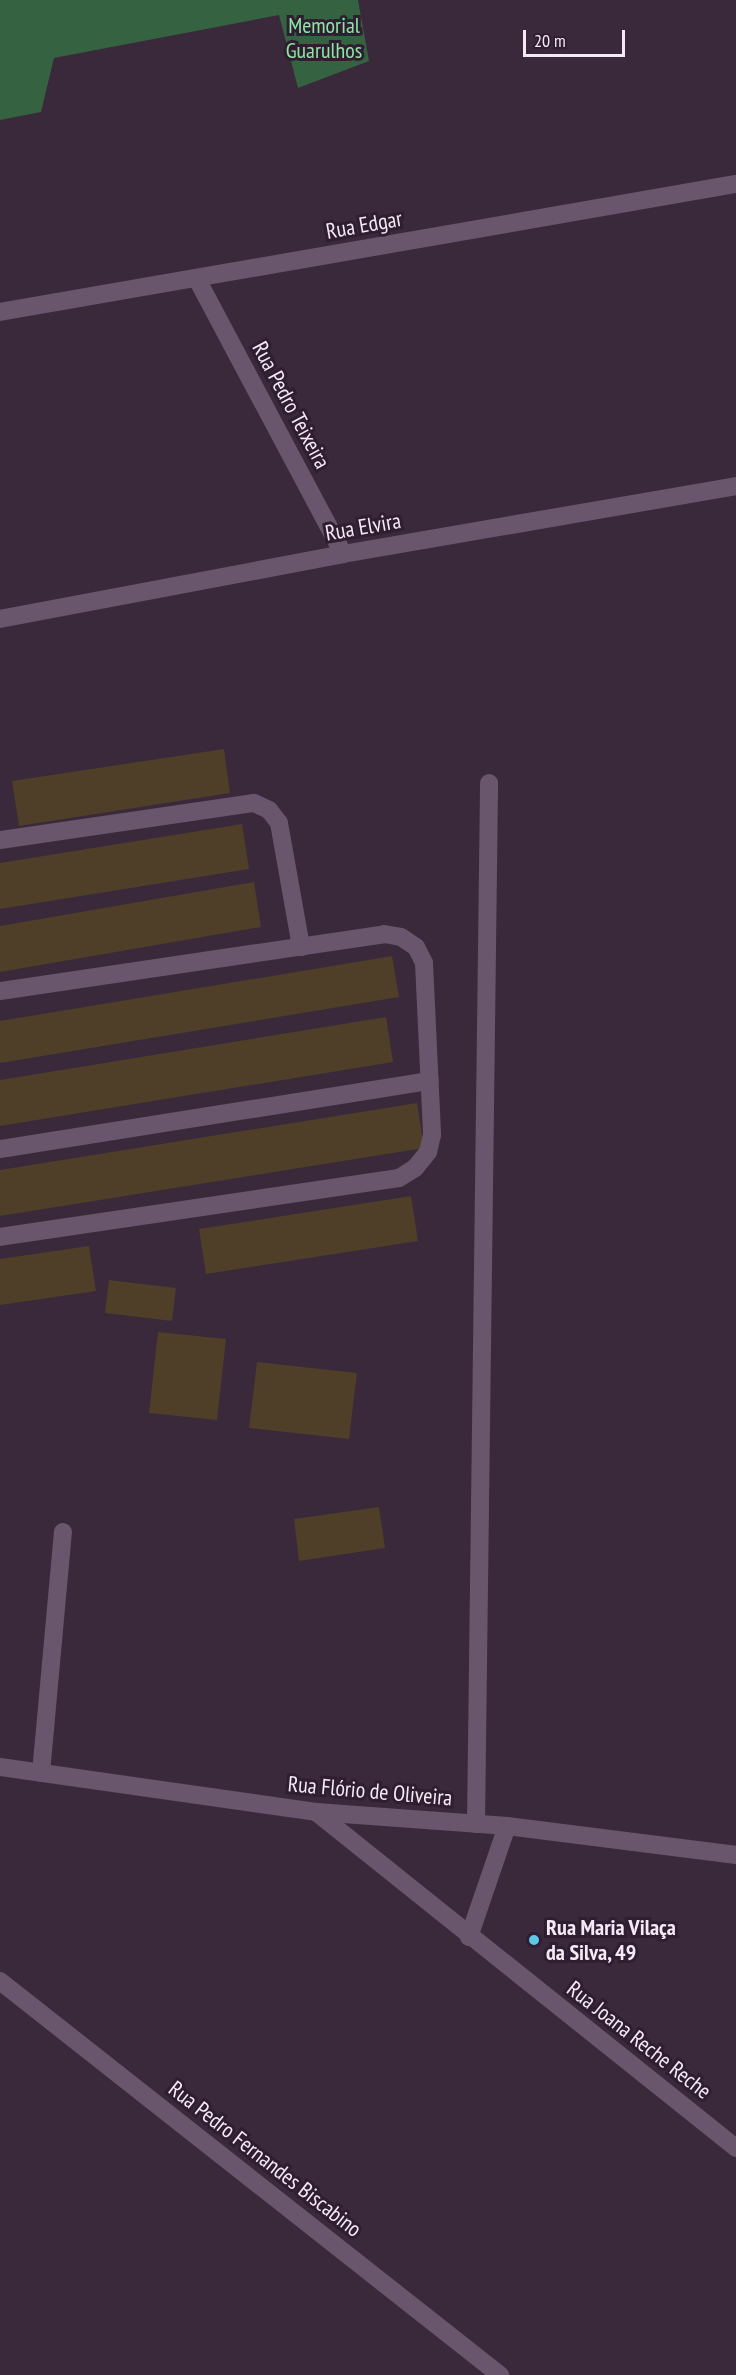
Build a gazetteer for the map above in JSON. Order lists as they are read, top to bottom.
{
  "streets": {
    "street": [
      "Rua Edgar",
      "Rua Pedro Teixeira",
      "Rua Elvira",
      "Rua Flório de Oliveira",
      "Rua Joana Reche Reche",
      "Rua Pedro Fernandes Biscabino"
    ]
  },
  "crossings": [
    ["Rua Edgar", "Rua Pedro Teixeira"],
    ["Rua Pedro Teixeira", "Rua Elvira"],
    ["Rua Flório de Oliveira", "Rua Joana Reche Reche"]
  ],
  "parks": ["Memorial Guarulhos"],
  "places": ["Rua Maria Vilaça da Silva, 49"],
  "scale_bar": "20 m"
}
